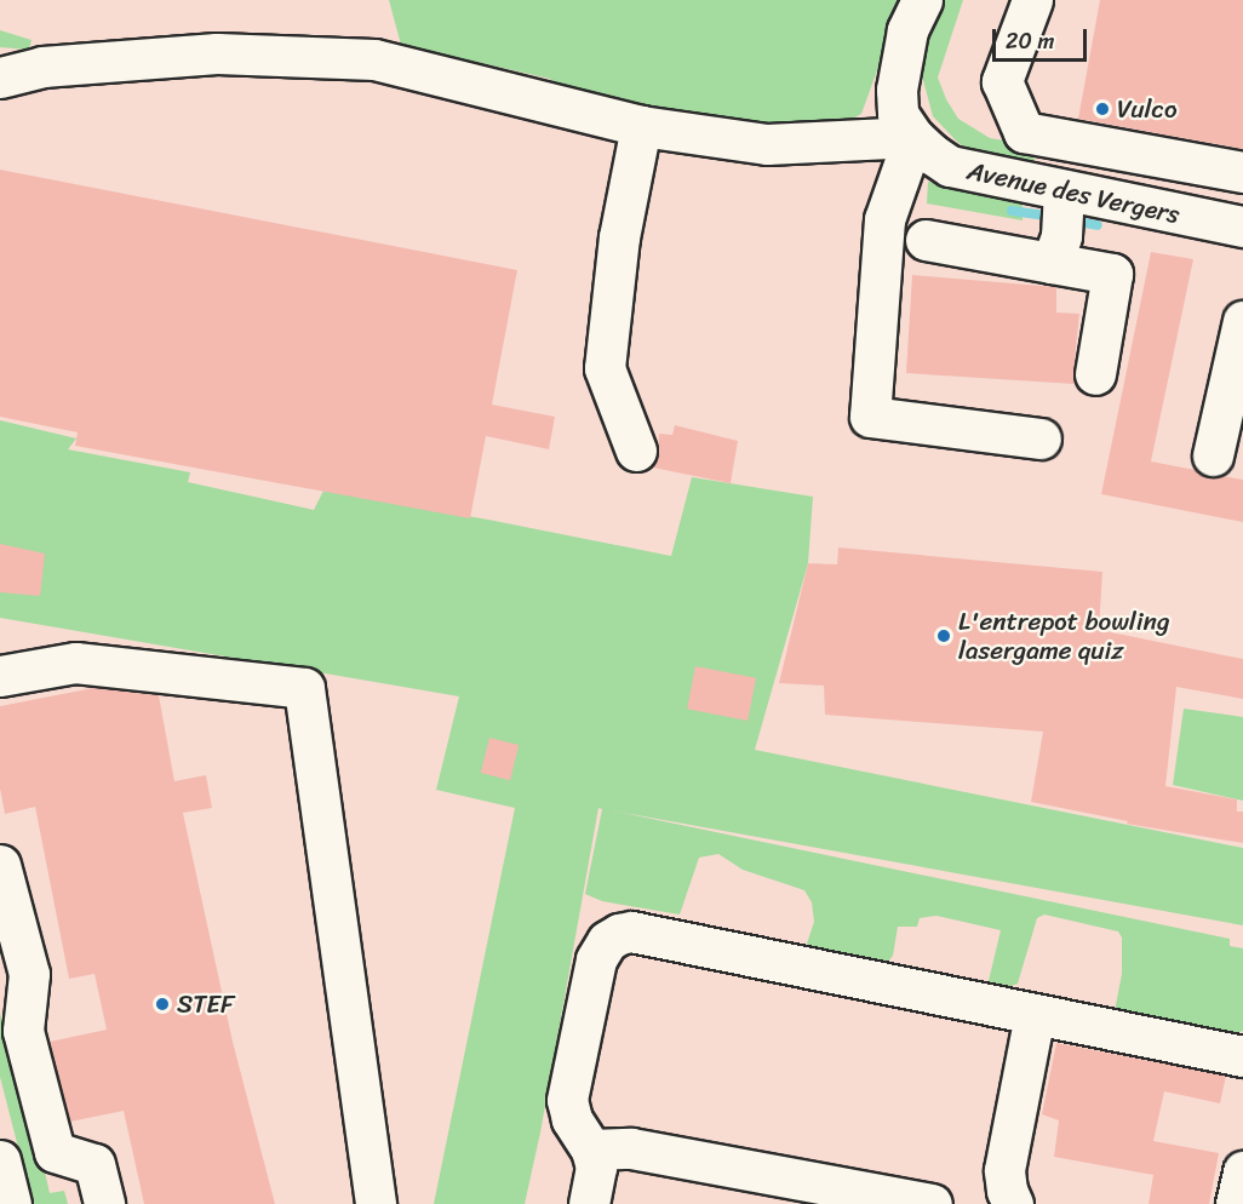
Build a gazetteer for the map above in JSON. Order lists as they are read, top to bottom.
{
  "streets": {
    "street": ["Avenue des Vergers"]
  },
  "places": ["Vulco", "L'entrepot bowling lasergame quiz", "STEF"],
  "scale_bar": "20 m"
}
